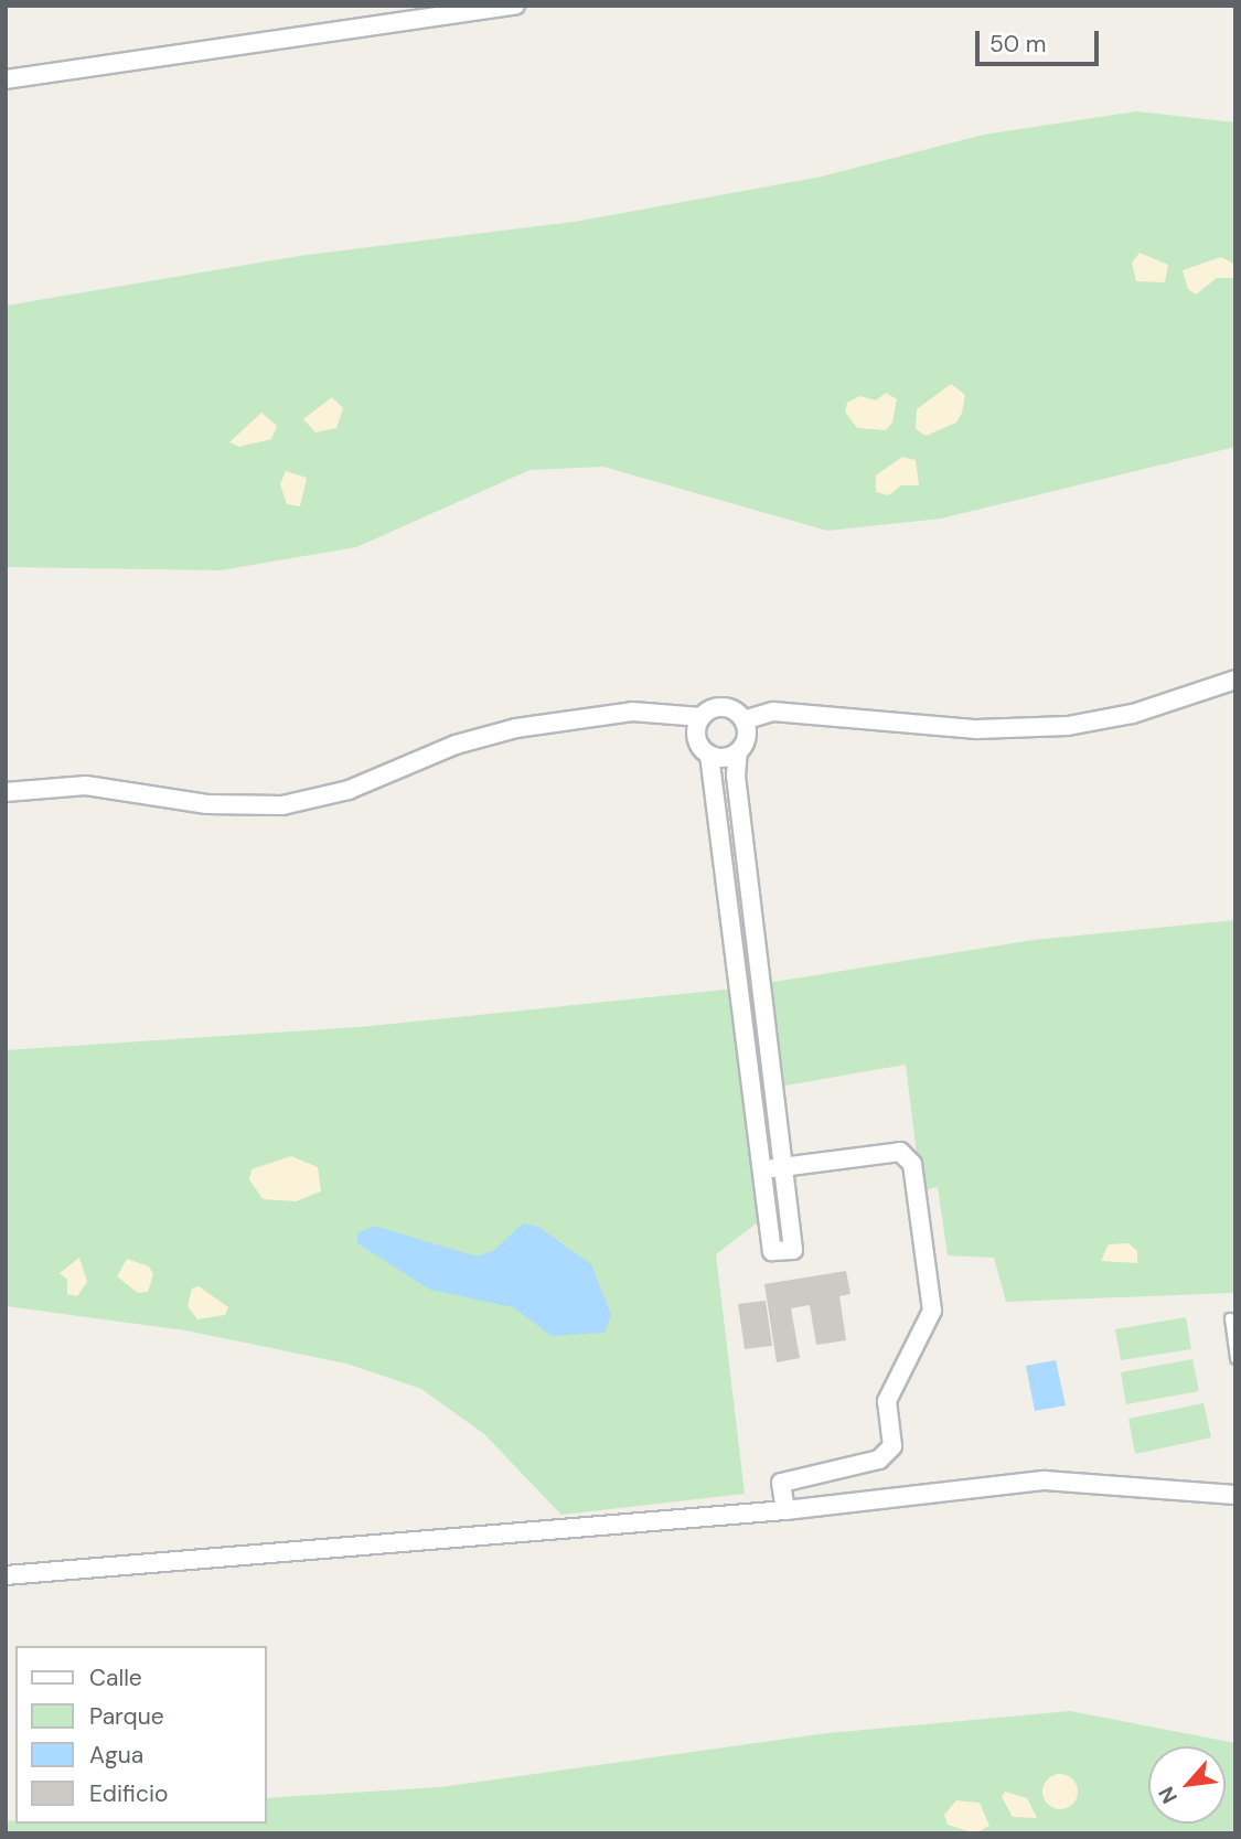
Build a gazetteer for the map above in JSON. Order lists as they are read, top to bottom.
{
  "legend": [
    "Calle",
    "Parque",
    "Agua",
    "Edificio"
  ],
  "scale_bar": "50 m",
  "north": "bottom left"
}
